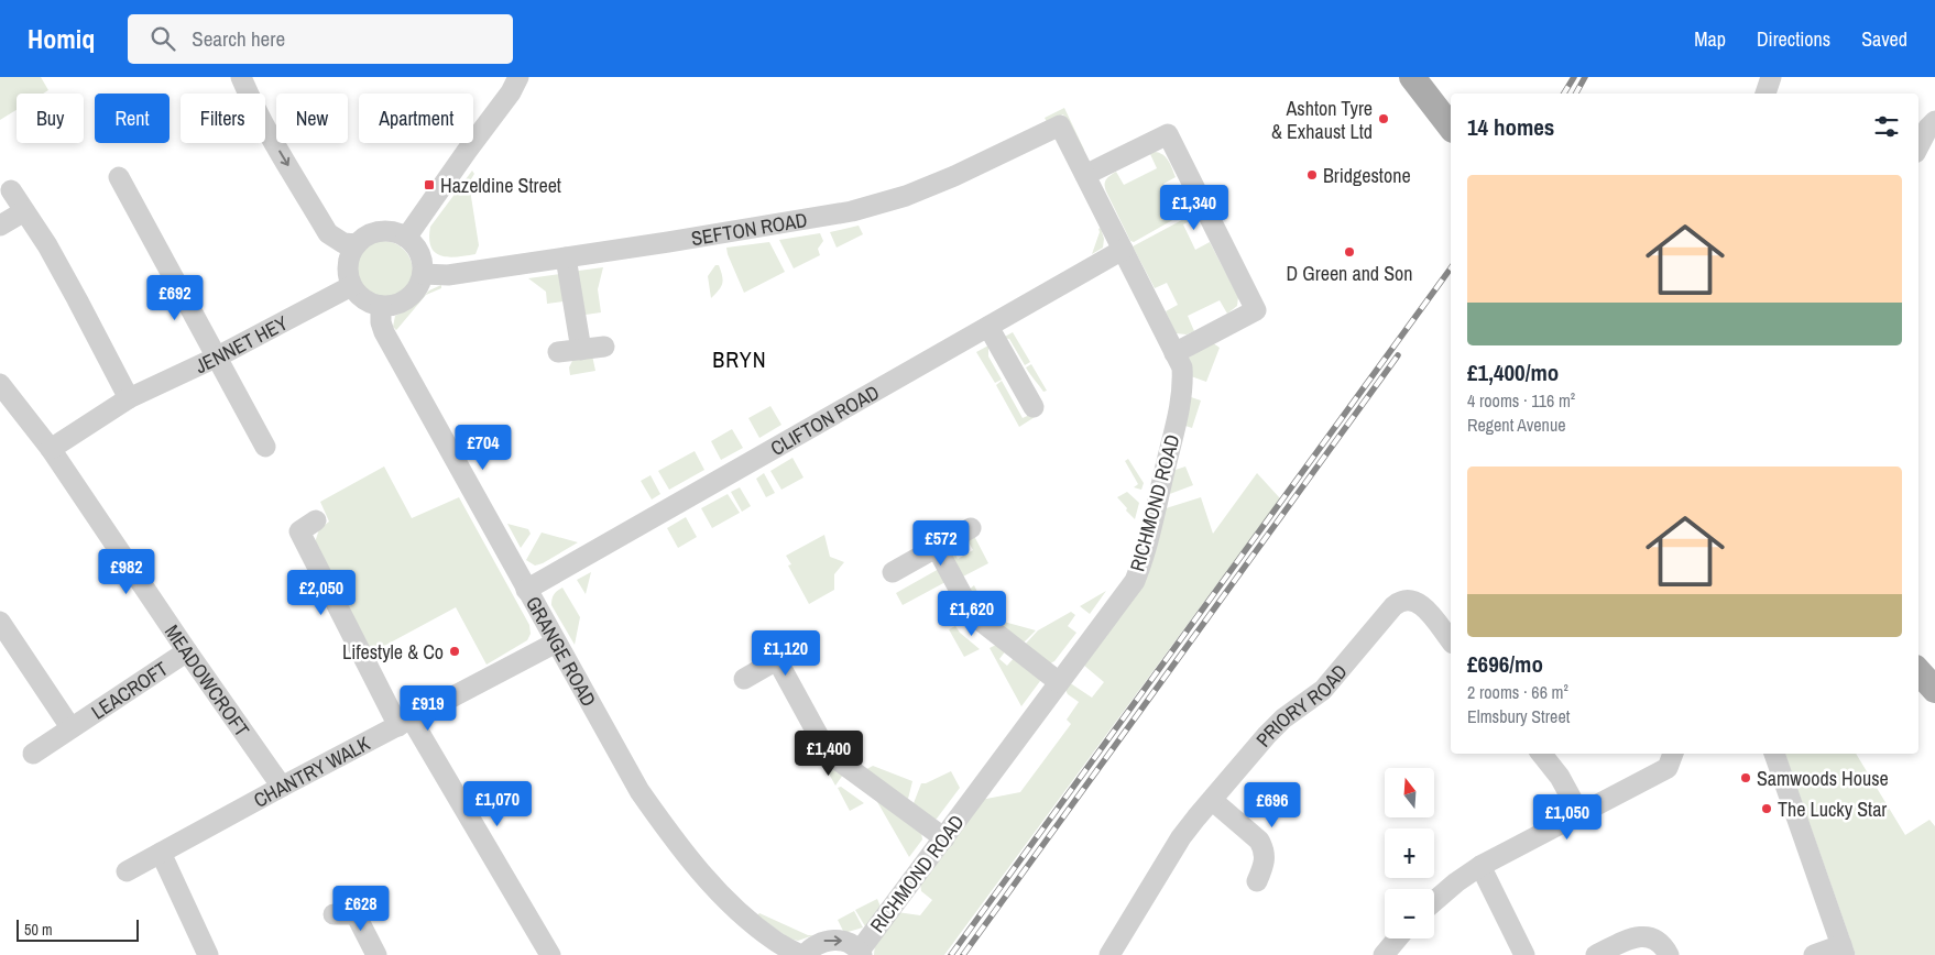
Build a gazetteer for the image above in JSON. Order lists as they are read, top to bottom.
{
  "streets": {
    "street": [
      "SEFTON ROAD",
      "JENNET HEY",
      "CLIFTON ROAD",
      "RICHMOND ROAD",
      "GRANGE ROAD",
      "MEADOWCROFT",
      "LEACROFT",
      "PRIORY ROAD",
      "CHANTRY WALK"
    ]
  },
  "crossings": [
    ["SEFTON ROAD", "JENNET HEY"],
    ["SEFTON ROAD", "RICHMOND ROAD"],
    ["SEFTON ROAD", "GRANGE ROAD"],
    ["JENNET HEY", "GRANGE ROAD"],
    ["JENNET HEY", "MEADOWCROFT"],
    ["CLIFTON ROAD", "RICHMOND ROAD"],
    ["CLIFTON ROAD", "GRANGE ROAD"],
    ["GRANGE ROAD", "CHANTRY WALK"],
    ["MEADOWCROFT", "LEACROFT"],
    ["MEADOWCROFT", "CHANTRY WALK"]
  ],
  "districts": ["BRYN"],
  "places": {
    "other": [
      "Ashton Tyre & Exhaust Ltd",
      "Bridgestone",
      "D Green and Son",
      "Lifestyle & Co",
      "Samwoods House",
      "The Lucky Star"
    ],
    "transit": ["Hazeldine Street"]
  },
  "scale_bar": "50 m",
  "north": "top",
  "page": {
    "header": "Homiq",
    "search": "Search here",
    "nav": ["Map", "Directions", "Saved"],
    "chip": [
      "Buy",
      "Rent",
      "Filters",
      "New",
      "Apartment"
    ],
    "heading": "14 homes",
    "list": [
      {
        "name": "£1,400/mo",
        "note": "4 rooms · 116 m² · Regent Avenue"
      },
      {
        "name": "£696/mo",
        "note": "2 rooms · 66 m² · Elmsbury Street"
      }
    ],
    "price": [
      "£1,340",
      "£692",
      "£704",
      "£572",
      "£982",
      "£2,050",
      "£1,620",
      "£1,120",
      "£919",
      "£1,400",
      "£1,070",
      "£696",
      "£1,050",
      "£628"
    ],
    "map_buttons": ["+", "−"],
    "scale": "50 m"
  }
}
